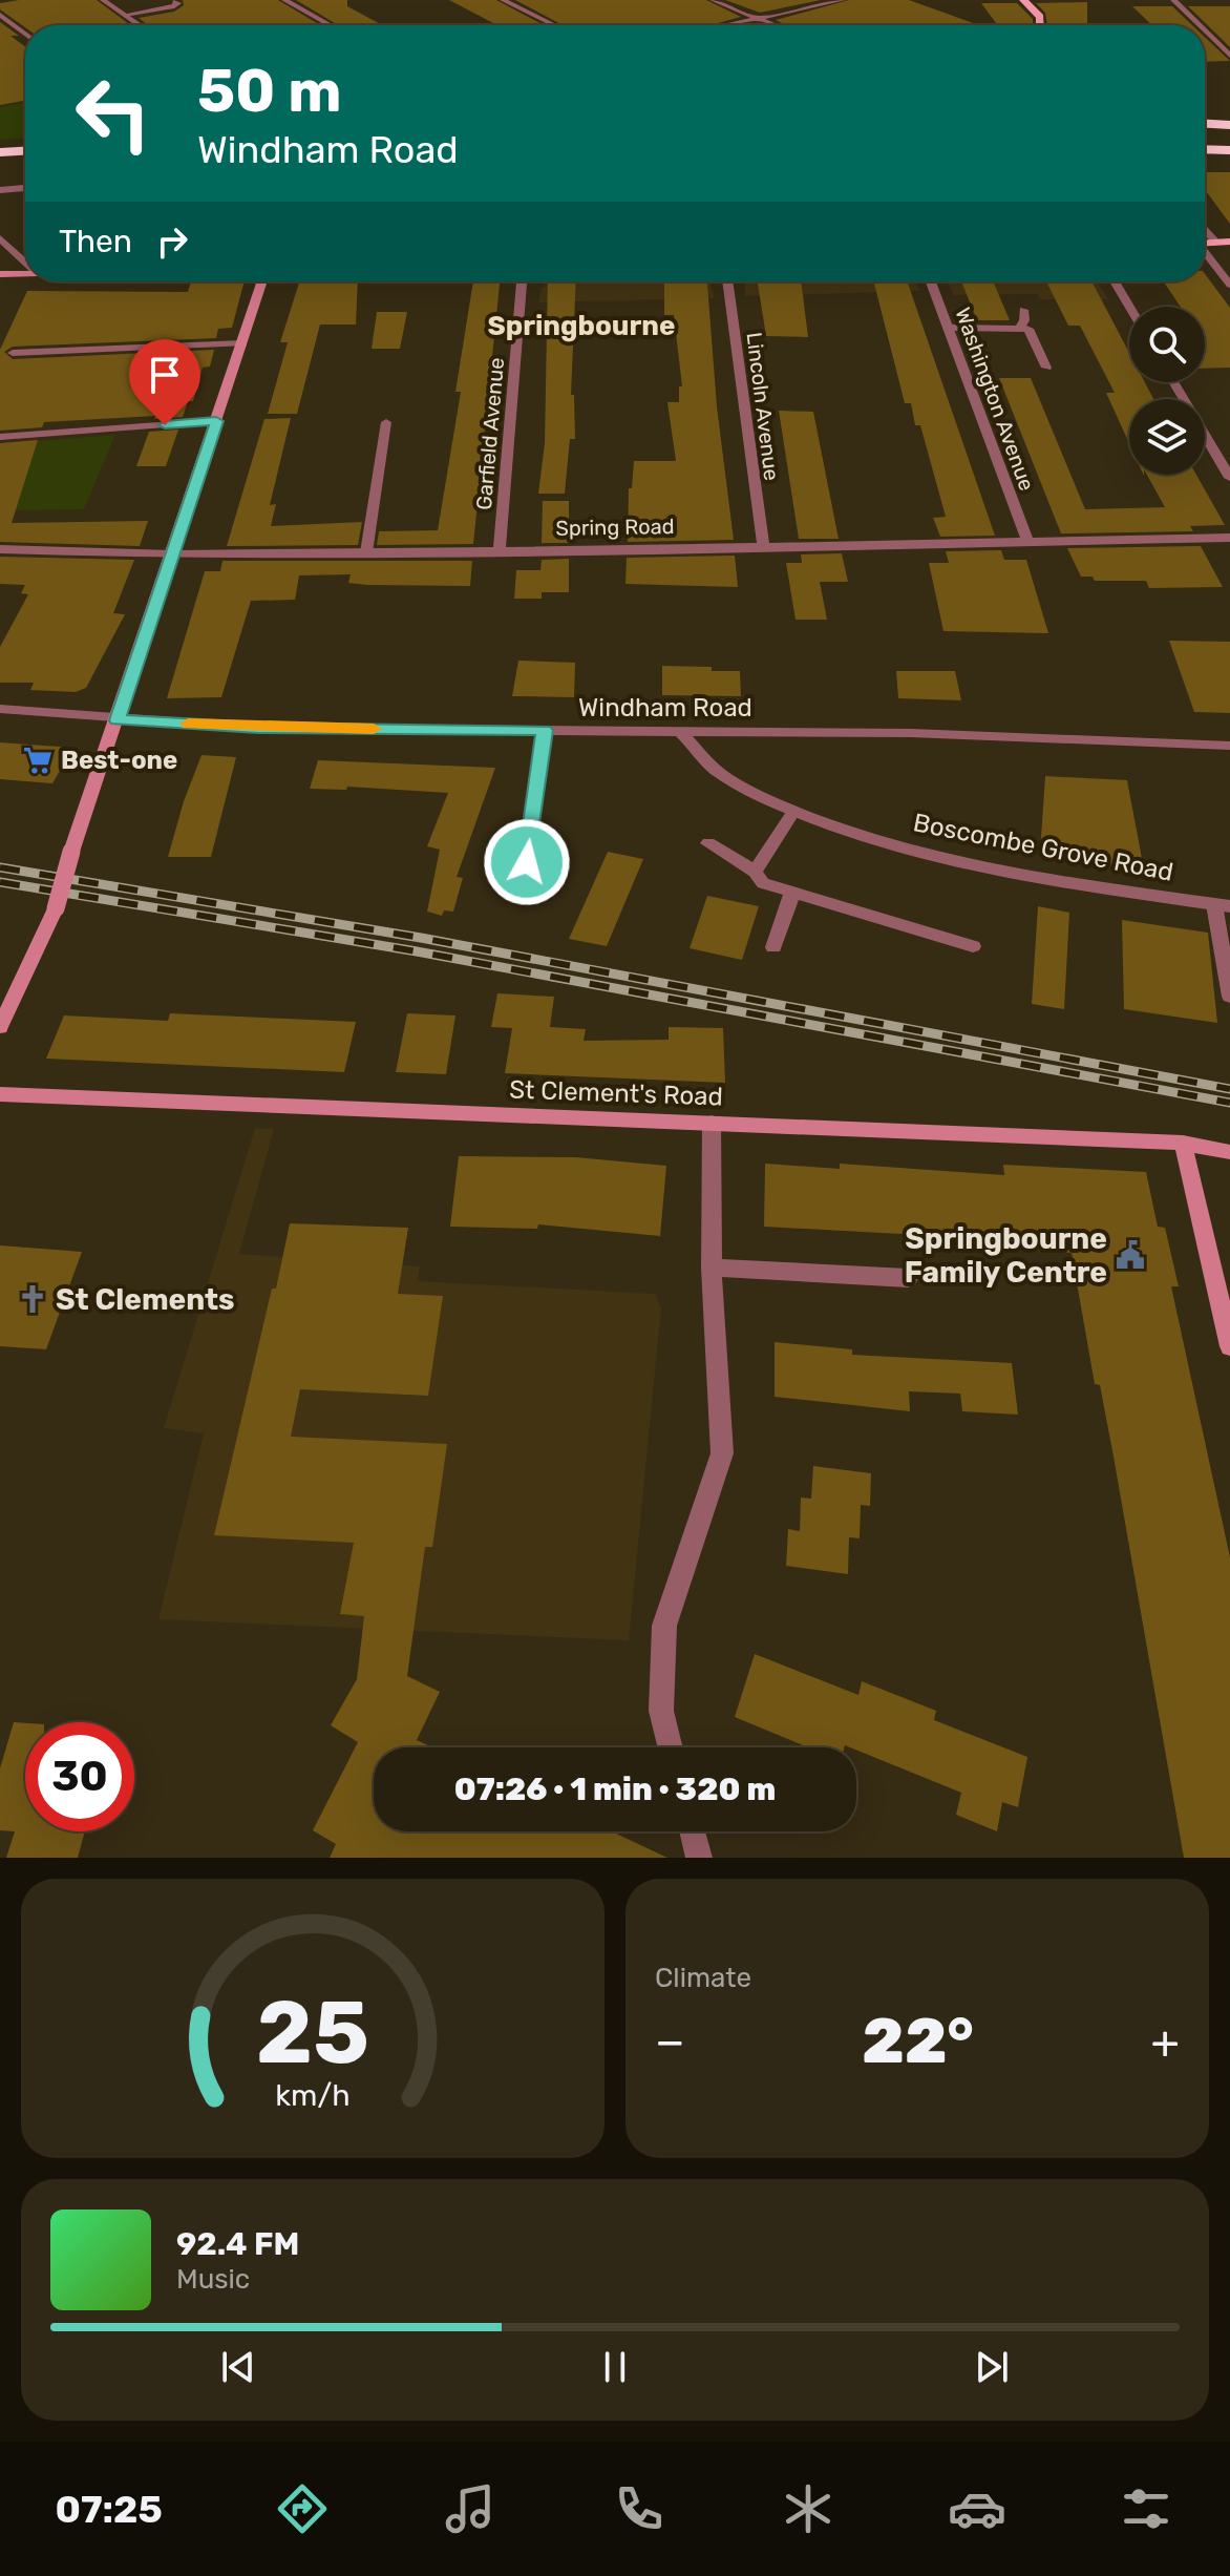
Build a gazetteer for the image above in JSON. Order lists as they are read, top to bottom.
{
  "streets": {
    "street": [
      "Washington Avenue",
      "Lincoln Avenue",
      "Garfield Avenue",
      "Spring Road",
      "Windham Road",
      "Boscombe Grove Road",
      "St Clement's Road"
    ]
  },
  "crossings": [
    ["Washington Avenue", "Spring Road"],
    ["Lincoln Avenue", "Spring Road"],
    ["Garfield Avenue", "Spring Road"],
    ["Windham Road", "Boscombe Grove Road"]
  ],
  "districts": ["Springbourne"],
  "places": {
    "supermarket": ["Best-one"],
    "public building": ["Springbourne Family Centre"],
    "church": ["St Clements"]
  },
  "page": {
    "turn": ["50 m", "Windham Road"],
    "then": "Then",
    "limit": "30",
    "trip": "07:26 · 1 min · 320 m",
    "tile": "Climate",
    "heat": ["−", "22°", "+"],
    "song": ["92.4 FM", "Music"],
    "tabs": "07:25",
    "gauge": ["25", "km/h"]
  }
}
